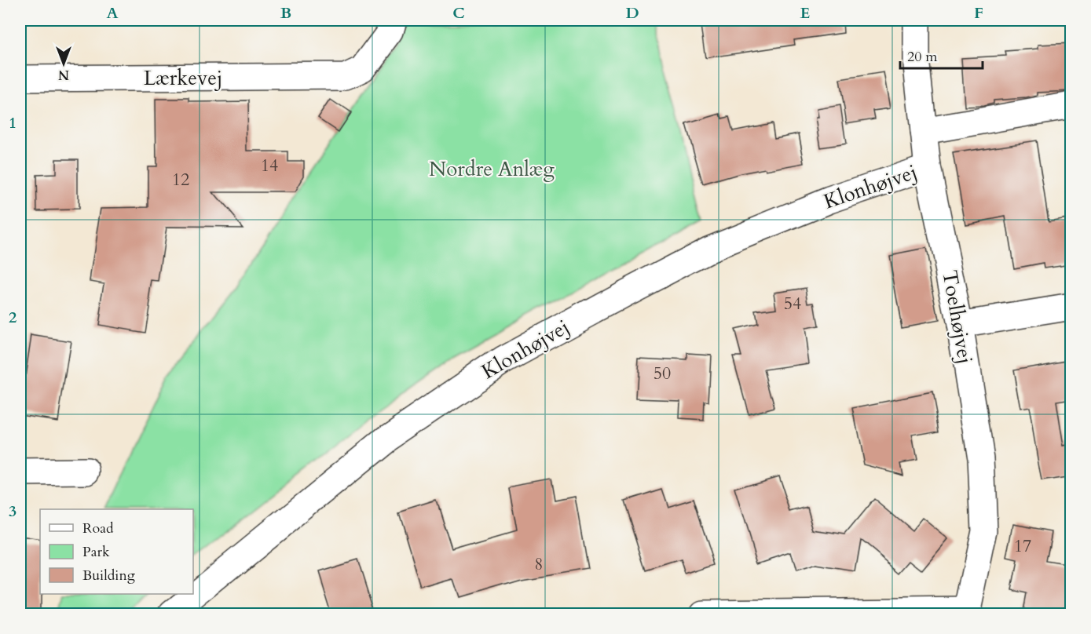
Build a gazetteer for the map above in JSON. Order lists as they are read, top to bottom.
{
  "streets": {
    "street": ["Lærkevej", "Klonhøjvej", "Toelhøjvej"]
  },
  "crossings": [
    ["Klonhøjvej", "Toelhøjvej"]
  ],
  "parks": ["Nordre Anlæg"],
  "house_numbers": [
    "14",
    "12",
    "54",
    "50",
    "17",
    "8"
  ],
  "legend": ["Road", "Park", "Building"],
  "scale_bar": "20 m",
  "north": "bottom",
  "grid": {
    "columns": [
      "A",
      "B",
      "C",
      "D",
      "E",
      "F"
    ],
    "rows": ["1", "2", "3"]
  }
}
